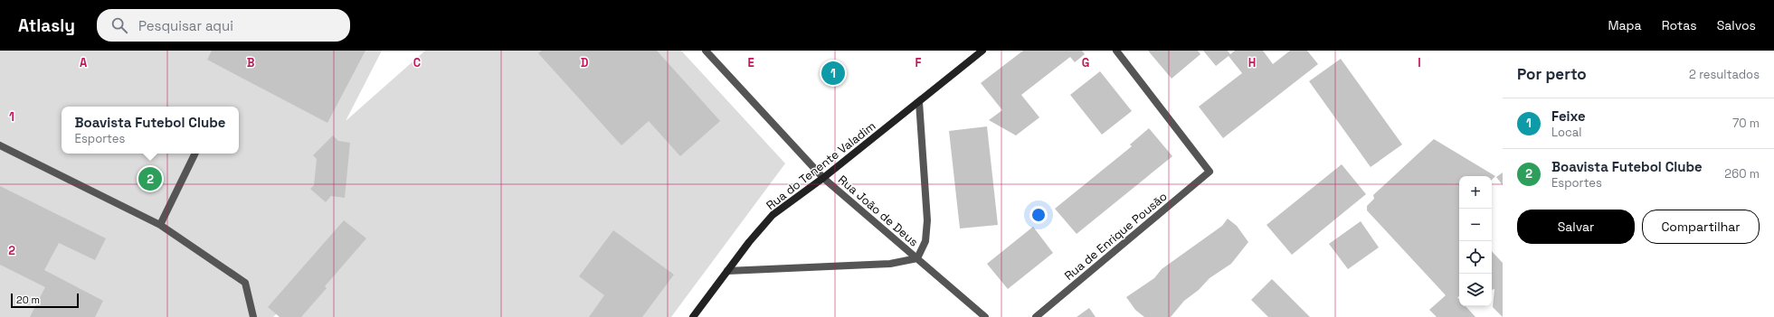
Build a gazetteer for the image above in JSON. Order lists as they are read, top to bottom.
{
  "streets": {
    "main road": ["Rua do Tenente Valadim"],
    "street": ["Rua João de Deus", "Rua de Enrique Pousão"]
  },
  "crossings": [
    ["Rua do Tenente Valadim", "Rua João de Deus"]
  ],
  "scale_bar": "20 m",
  "page": {
    "header": "Atlasly",
    "search": "Pesquisar aqui",
    "nav": ["Mapa", "Rotas", "Salvos"],
    "heading": ["Por perto", "2 resultados"],
    "pins": ["1", "2"],
    "list": [
      {
        "mark": "1",
        "name": "Feixe",
        "note": "Local",
        "value": "70 m"
      },
      {
        "mark": "2",
        "name": "Boavista Futebol Clube",
        "note": "Esportes",
        "value": "260 m"
      }
    ],
    "popup": ["Boavista Futebol Clube", "Esportes"],
    "map_buttons": ["+", "−"],
    "buttons": ["Salvar", "Compartilhar"],
    "scale": "20 m"
  },
  "grid": {
    "columns": [
      "A",
      "B",
      "C",
      "D",
      "E",
      "F",
      "G",
      "H",
      "I"
    ],
    "rows": ["1", "2"]
  }
}
